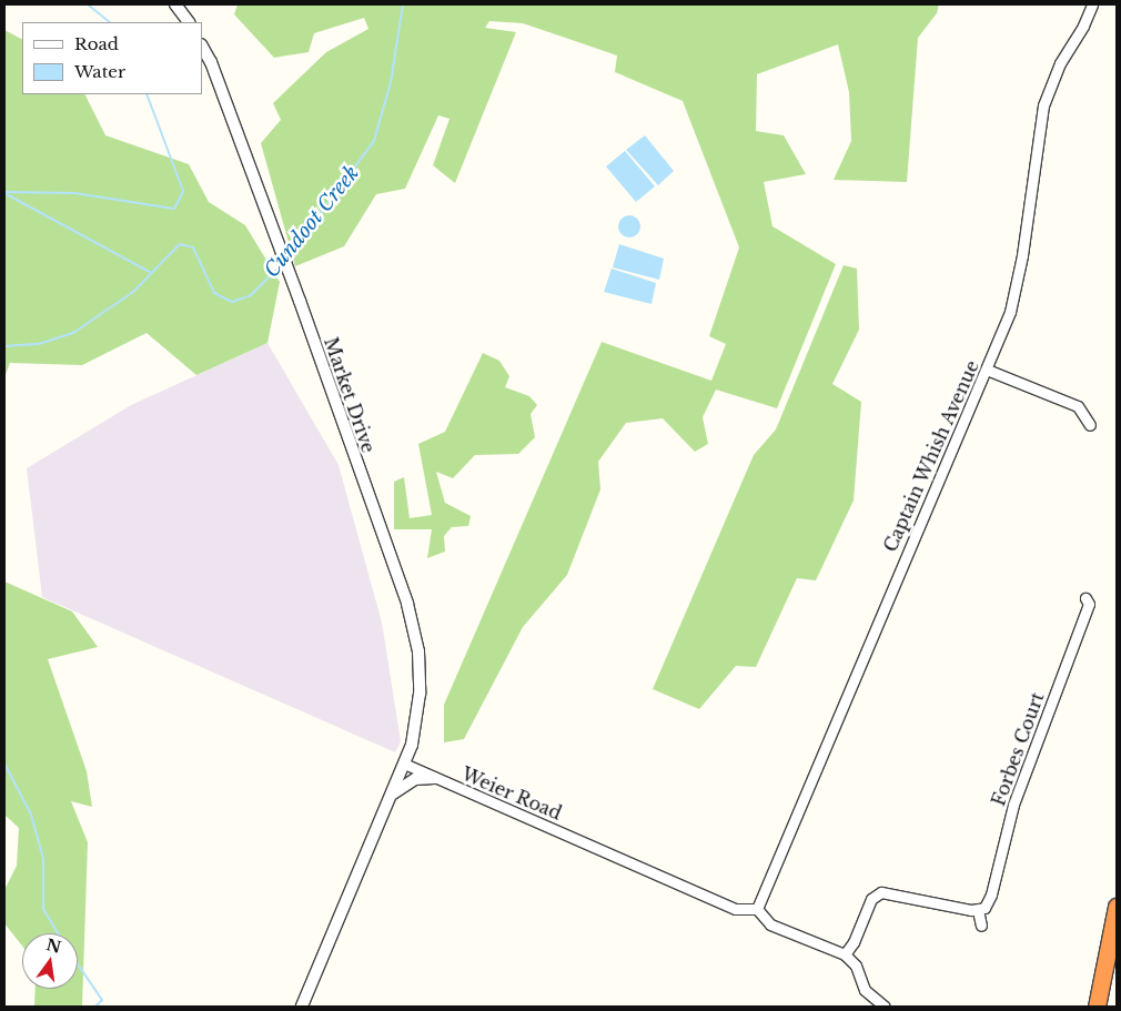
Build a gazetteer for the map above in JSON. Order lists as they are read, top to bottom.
{
  "streets": {
    "street": [
      "Market Drive",
      "Captain Whish Avenue",
      "Forbes Court",
      "Weier Road"
    ]
  },
  "crossings": [
    ["Market Drive", "Weier Road"],
    ["Captain Whish Avenue", "Weier Road"]
  ],
  "water": ["Cundoot Creek"],
  "legend": ["Road", "Water"],
  "north": "top"
}
